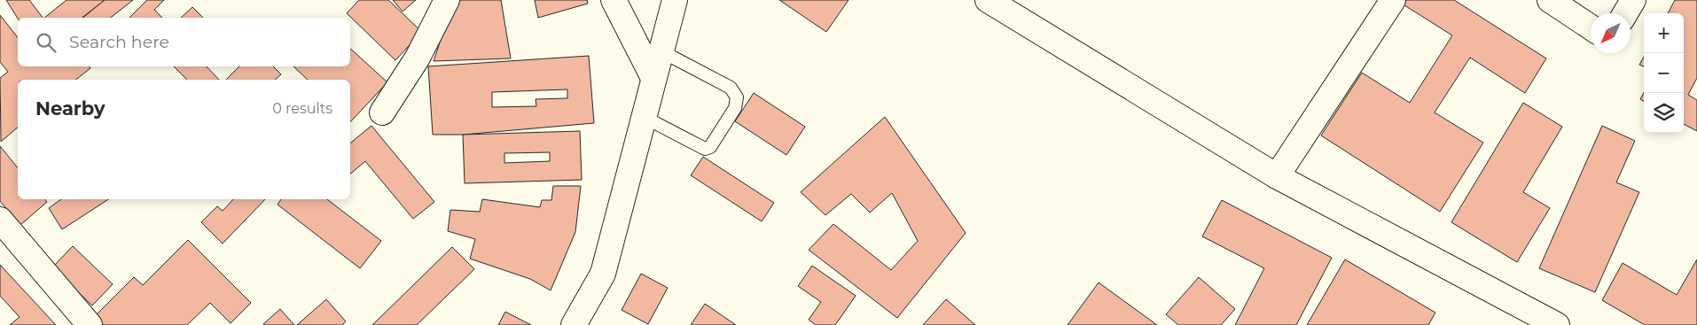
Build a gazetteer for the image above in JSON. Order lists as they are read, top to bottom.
{
  "north": "bottom left",
  "page": {
    "map_buttons": ["+", "−"],
    "search": "Search here",
    "heading": ["Nearby", "0 results"]
  }
}
